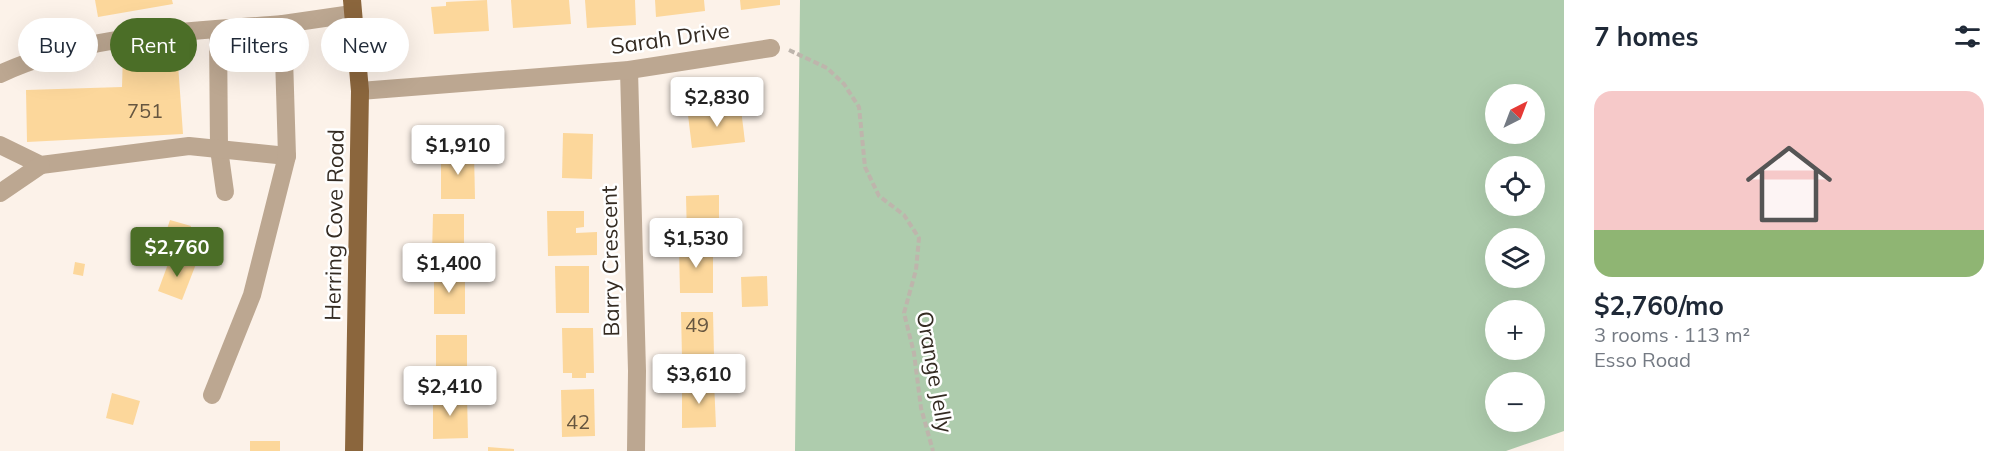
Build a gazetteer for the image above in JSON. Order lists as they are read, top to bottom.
{
  "streets": {
    "main road": ["Herring Cove Road"],
    "street": ["Sarah Drive", "Barry Crescent"],
    "path": ["Orange Jelly"]
  },
  "crossings": [
    ["Sarah Drive", "Herring Cove Road"],
    ["Sarah Drive", "Barry Crescent"],
    ["Sarah Drive", "Orange Jelly"]
  ],
  "house_numbers": ["751", "49", "42"],
  "north": "top right",
  "page": {
    "heading": "7 homes",
    "chip": [
      "Buy",
      "Rent",
      "Filters",
      "New"
    ],
    "list": [
      {
        "name": "$2,760/mo",
        "note": "3 rooms · 113 m² · Esso Road"
      }
    ],
    "price": [
      "$2,830",
      "$1,910",
      "$1,530",
      "$2,760",
      "$1,400",
      "$3,610",
      "$2,410"
    ],
    "map_buttons": ["+", "−"]
  }
}
